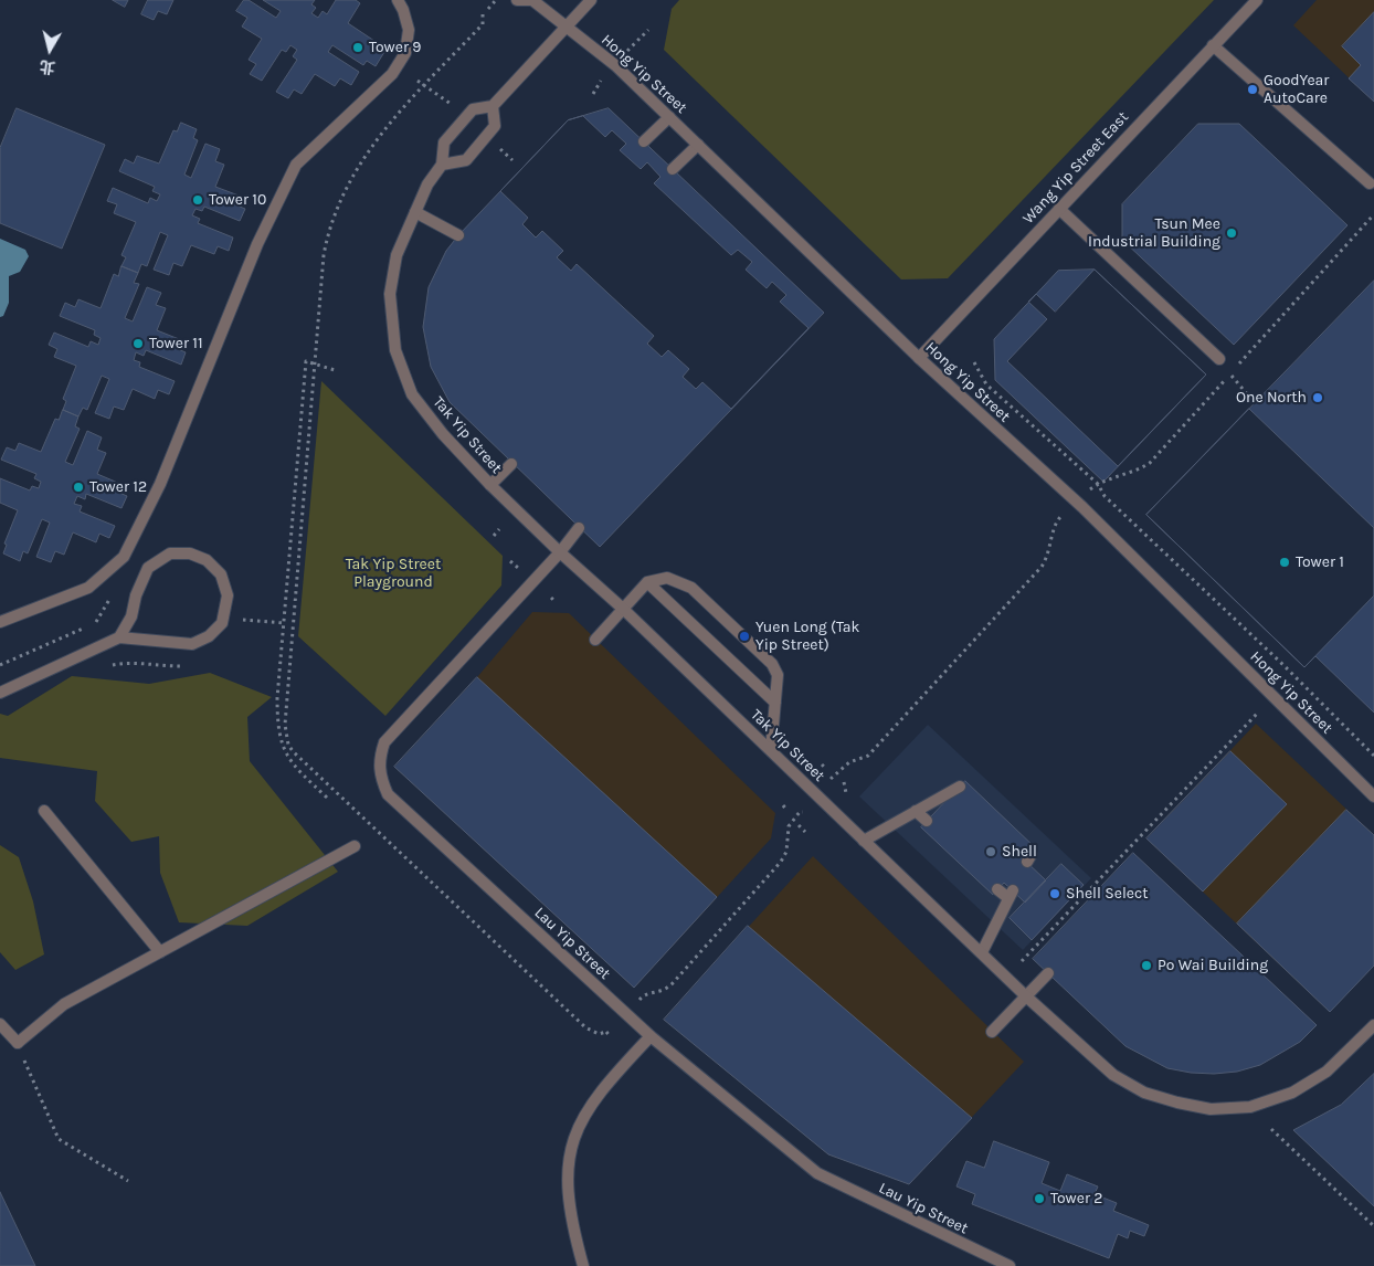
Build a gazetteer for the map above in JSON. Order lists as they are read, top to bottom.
{
  "streets": {
    "street": [
      "Hong Yip Street",
      "Wang Yip Street East",
      "Tak Yip Street",
      "Lau Yip Street"
    ]
  },
  "crossings": [
    ["Hong Yip Street", "Wang Yip Street East"],
    ["Hong Yip Street", "Tak Yip Street"],
    ["Tak Yip Street", "Lau Yip Street"]
  ],
  "parks": ["Tak Yip Street Playground"],
  "places": [
    "Tower 9",
    "GoodYear AutoCare",
    "Tower 10",
    "Tsun Mee Industrial Building",
    "Tower 11",
    "One North",
    "Tower 12",
    "Tower 1",
    "Yuen Long (Tak Yip Street)",
    "Shell",
    "Shell Select",
    "Po Wai Building",
    "Tower 2"
  ],
  "north": "bottom"
}
